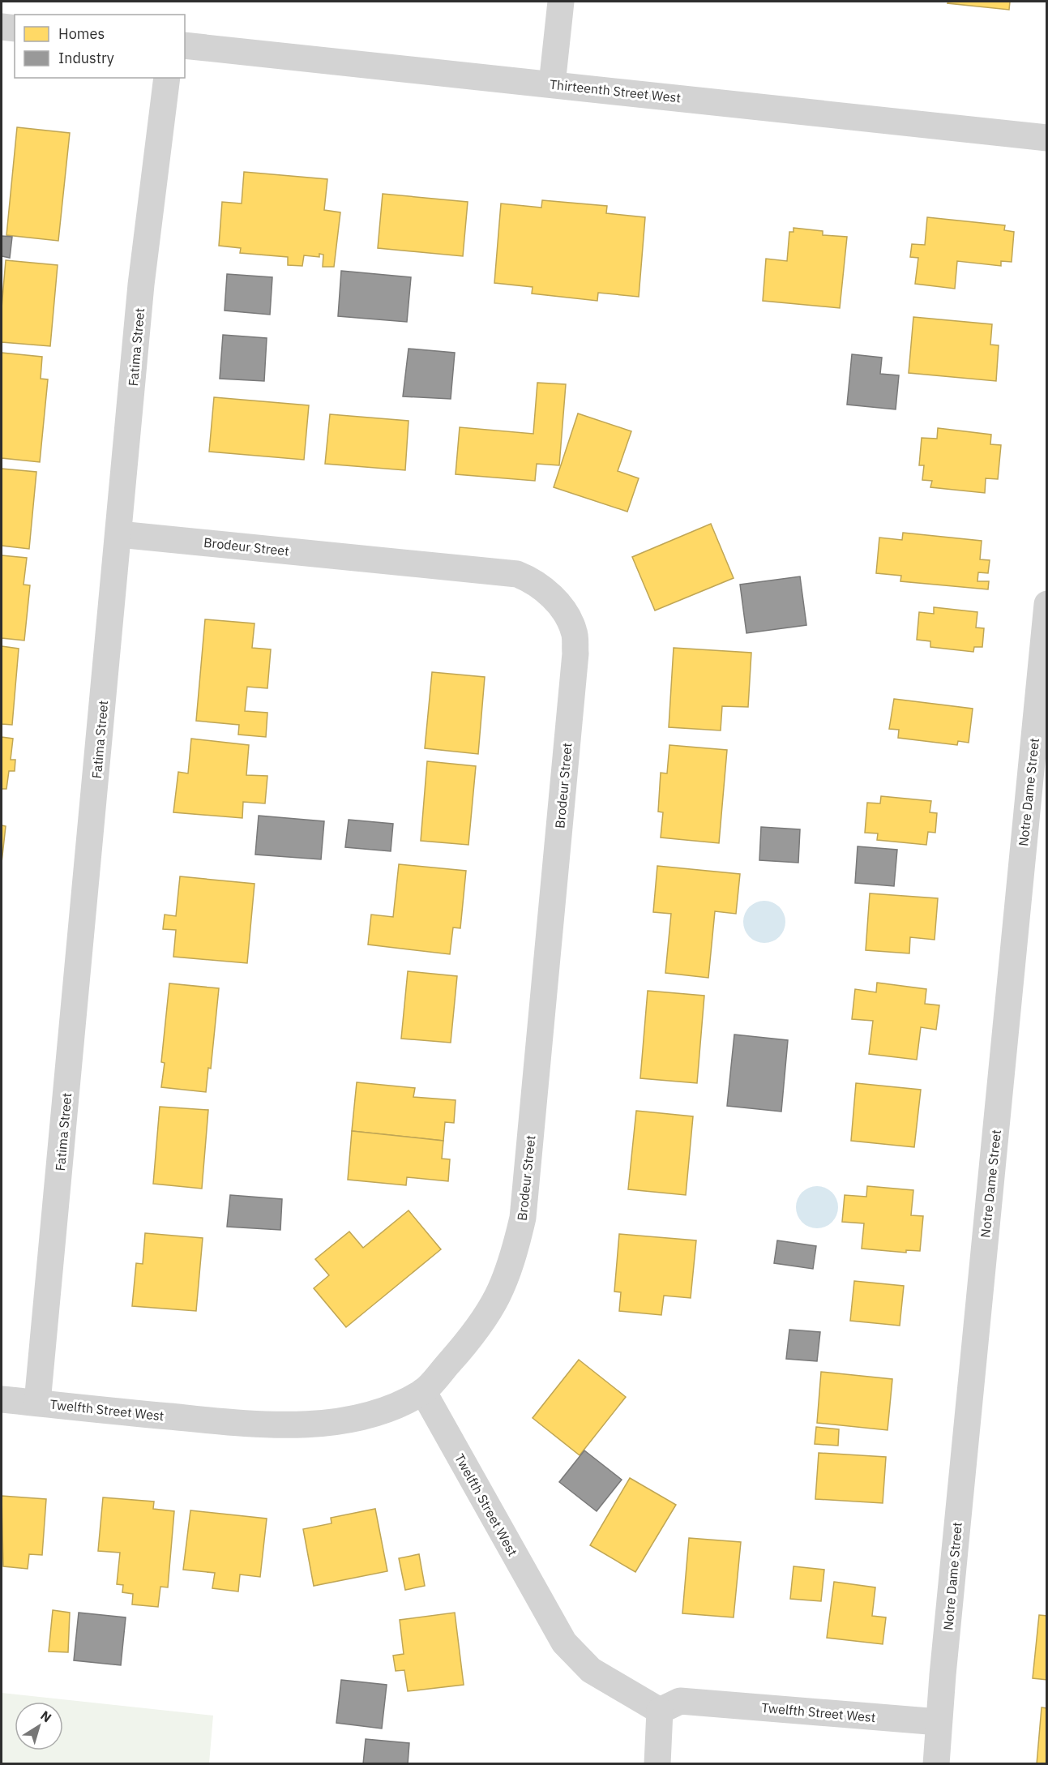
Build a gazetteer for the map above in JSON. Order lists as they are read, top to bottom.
{
  "streets": {
    "street": [
      "Thirteenth Street West",
      "Fatima Street",
      "Brodeur Street",
      "Notre Dame Street",
      "Twelfth Street West"
    ]
  },
  "crossings": [
    ["Fatima Street", "Brodeur Street"],
    ["Fatima Street", "Twelfth Street West"],
    ["Brodeur Street", "Twelfth Street West"],
    ["Notre Dame Street", "Twelfth Street West"]
  ],
  "legend": ["Homes", "Industry"],
  "north": "top right"
}
